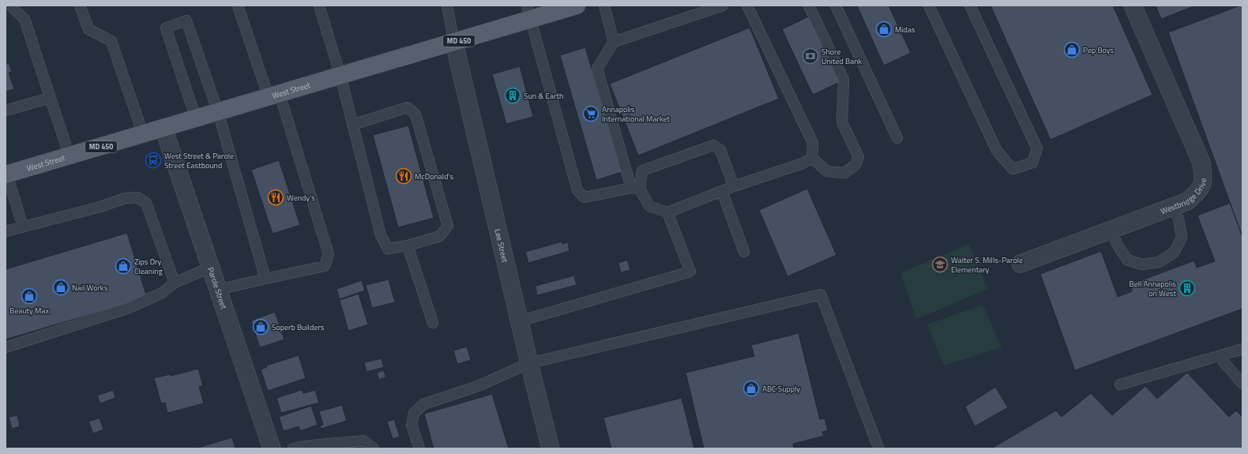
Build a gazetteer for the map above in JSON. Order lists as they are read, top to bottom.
{
  "streets": {
    "main road": ["MD 450", "West Street"],
    "street": ["Westbridge Drive", "Lee Street", "Parole Street"]
  },
  "crossings": [
    ["West Street", "Lee Street"],
    ["West Street", "Parole Street"]
  ],
  "places": {
    "shop": [
      "Midas",
      "Pep Boys",
      "Zips Dry Cleaning",
      "Nail Works",
      "Beauty Max",
      "Soperb Builders",
      "ABC Supply"
    ],
    "bank": ["Shore United Bank"],
    "building": ["Sun & Earth", "Bell Annapolis on West"],
    "supermarket": ["Annapolis International Market"],
    "bus stop": ["West Street & Parole Street Eastbound"],
    "restaurant": ["McDonald's", "Wendy's"],
    "school or university": ["Walter S. Mills-Parole Elementary"]
  }
}
